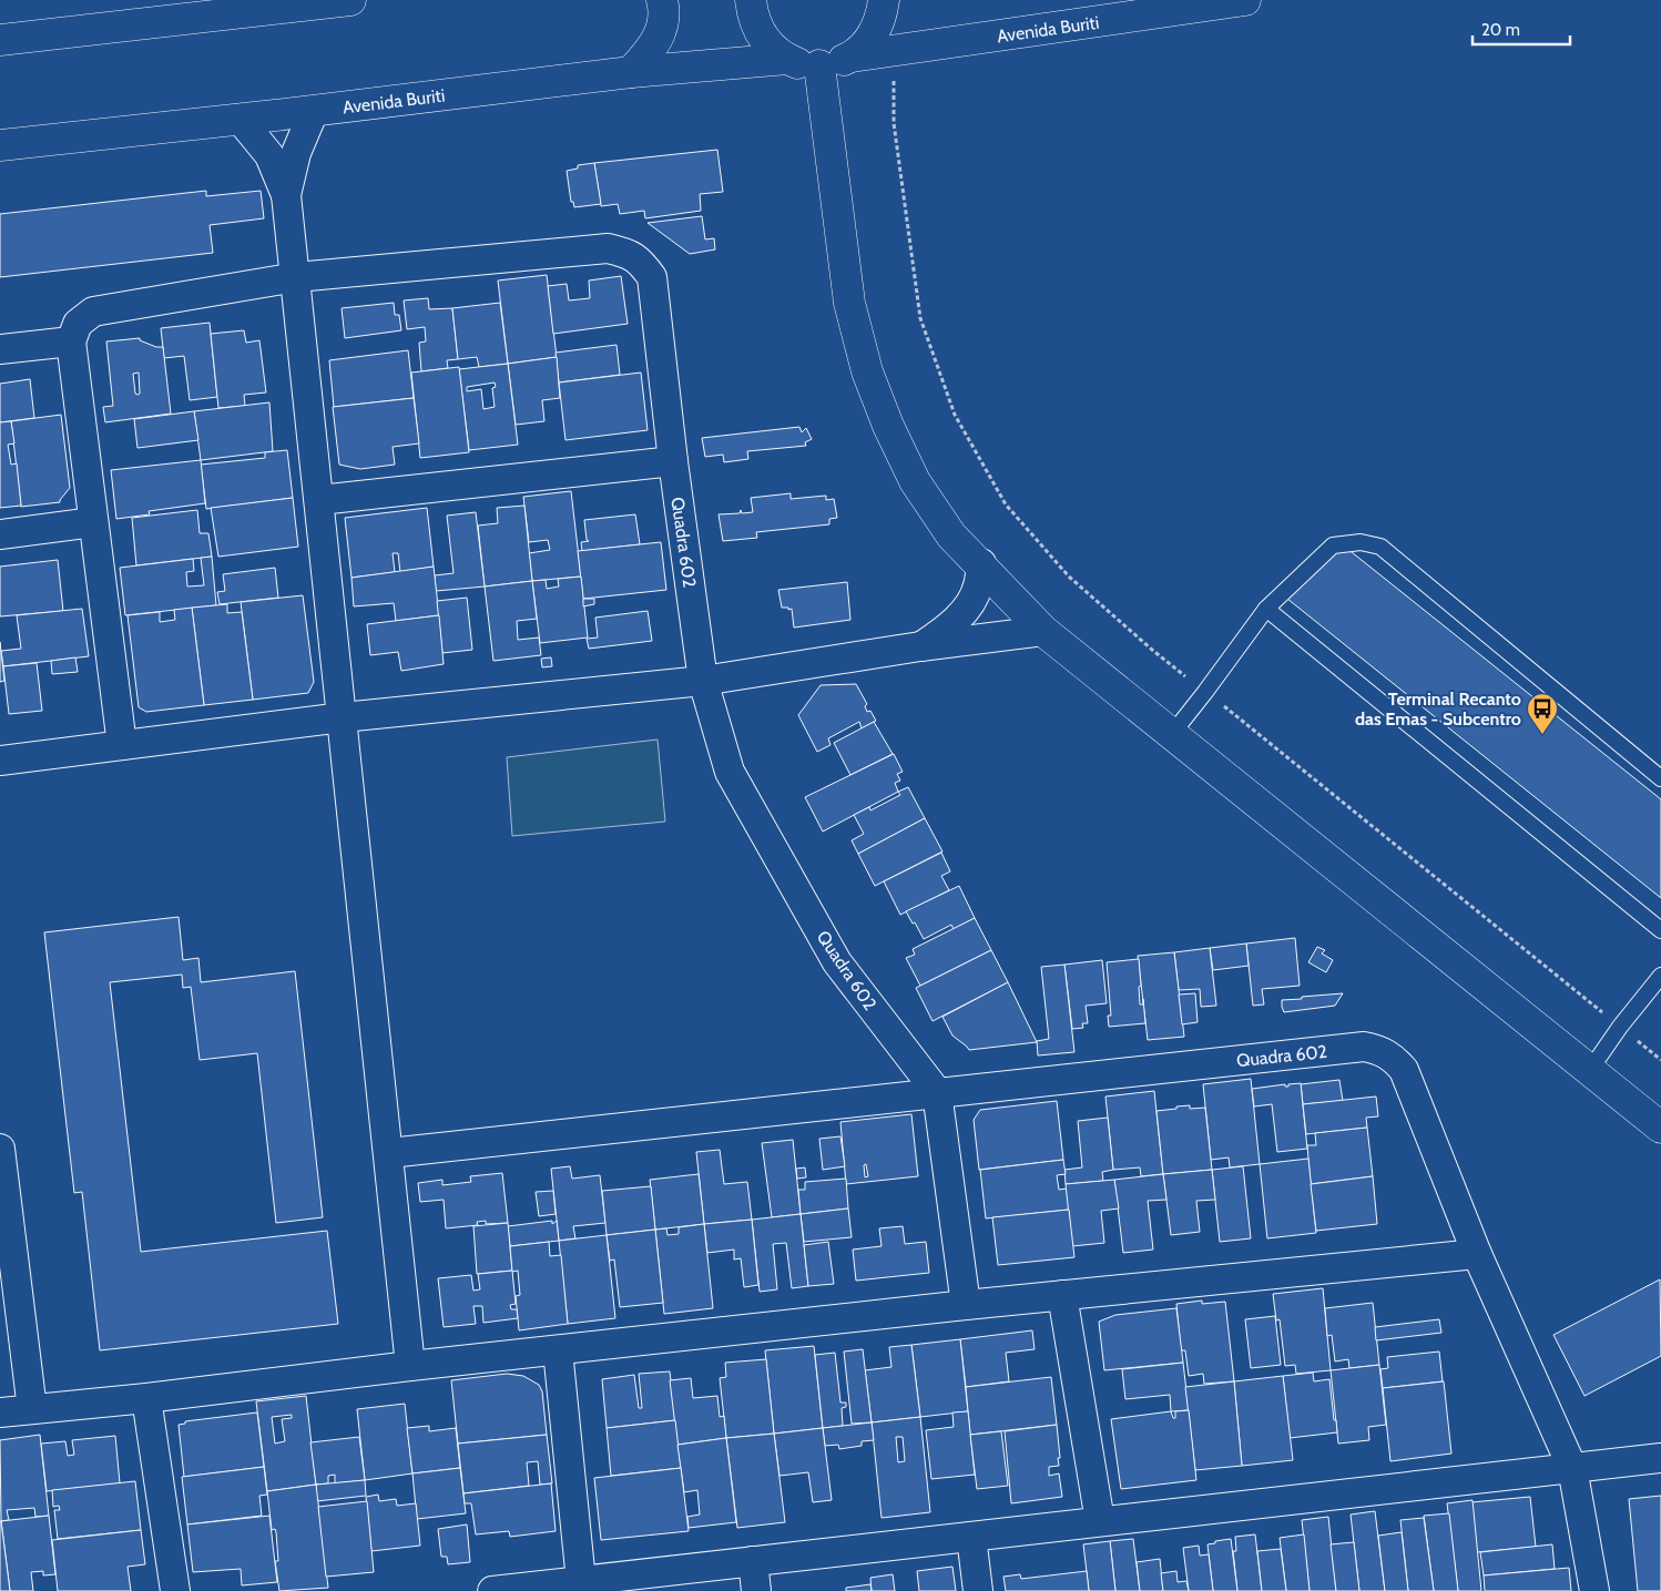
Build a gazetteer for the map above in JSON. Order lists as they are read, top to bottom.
{
  "streets": {
    "street": ["Avenida Buriti", "Quadra 602"]
  },
  "places": {
    "bus stop": ["Terminal Recanto das Emas - Subcentro"]
  },
  "scale_bar": "20 m"
}
